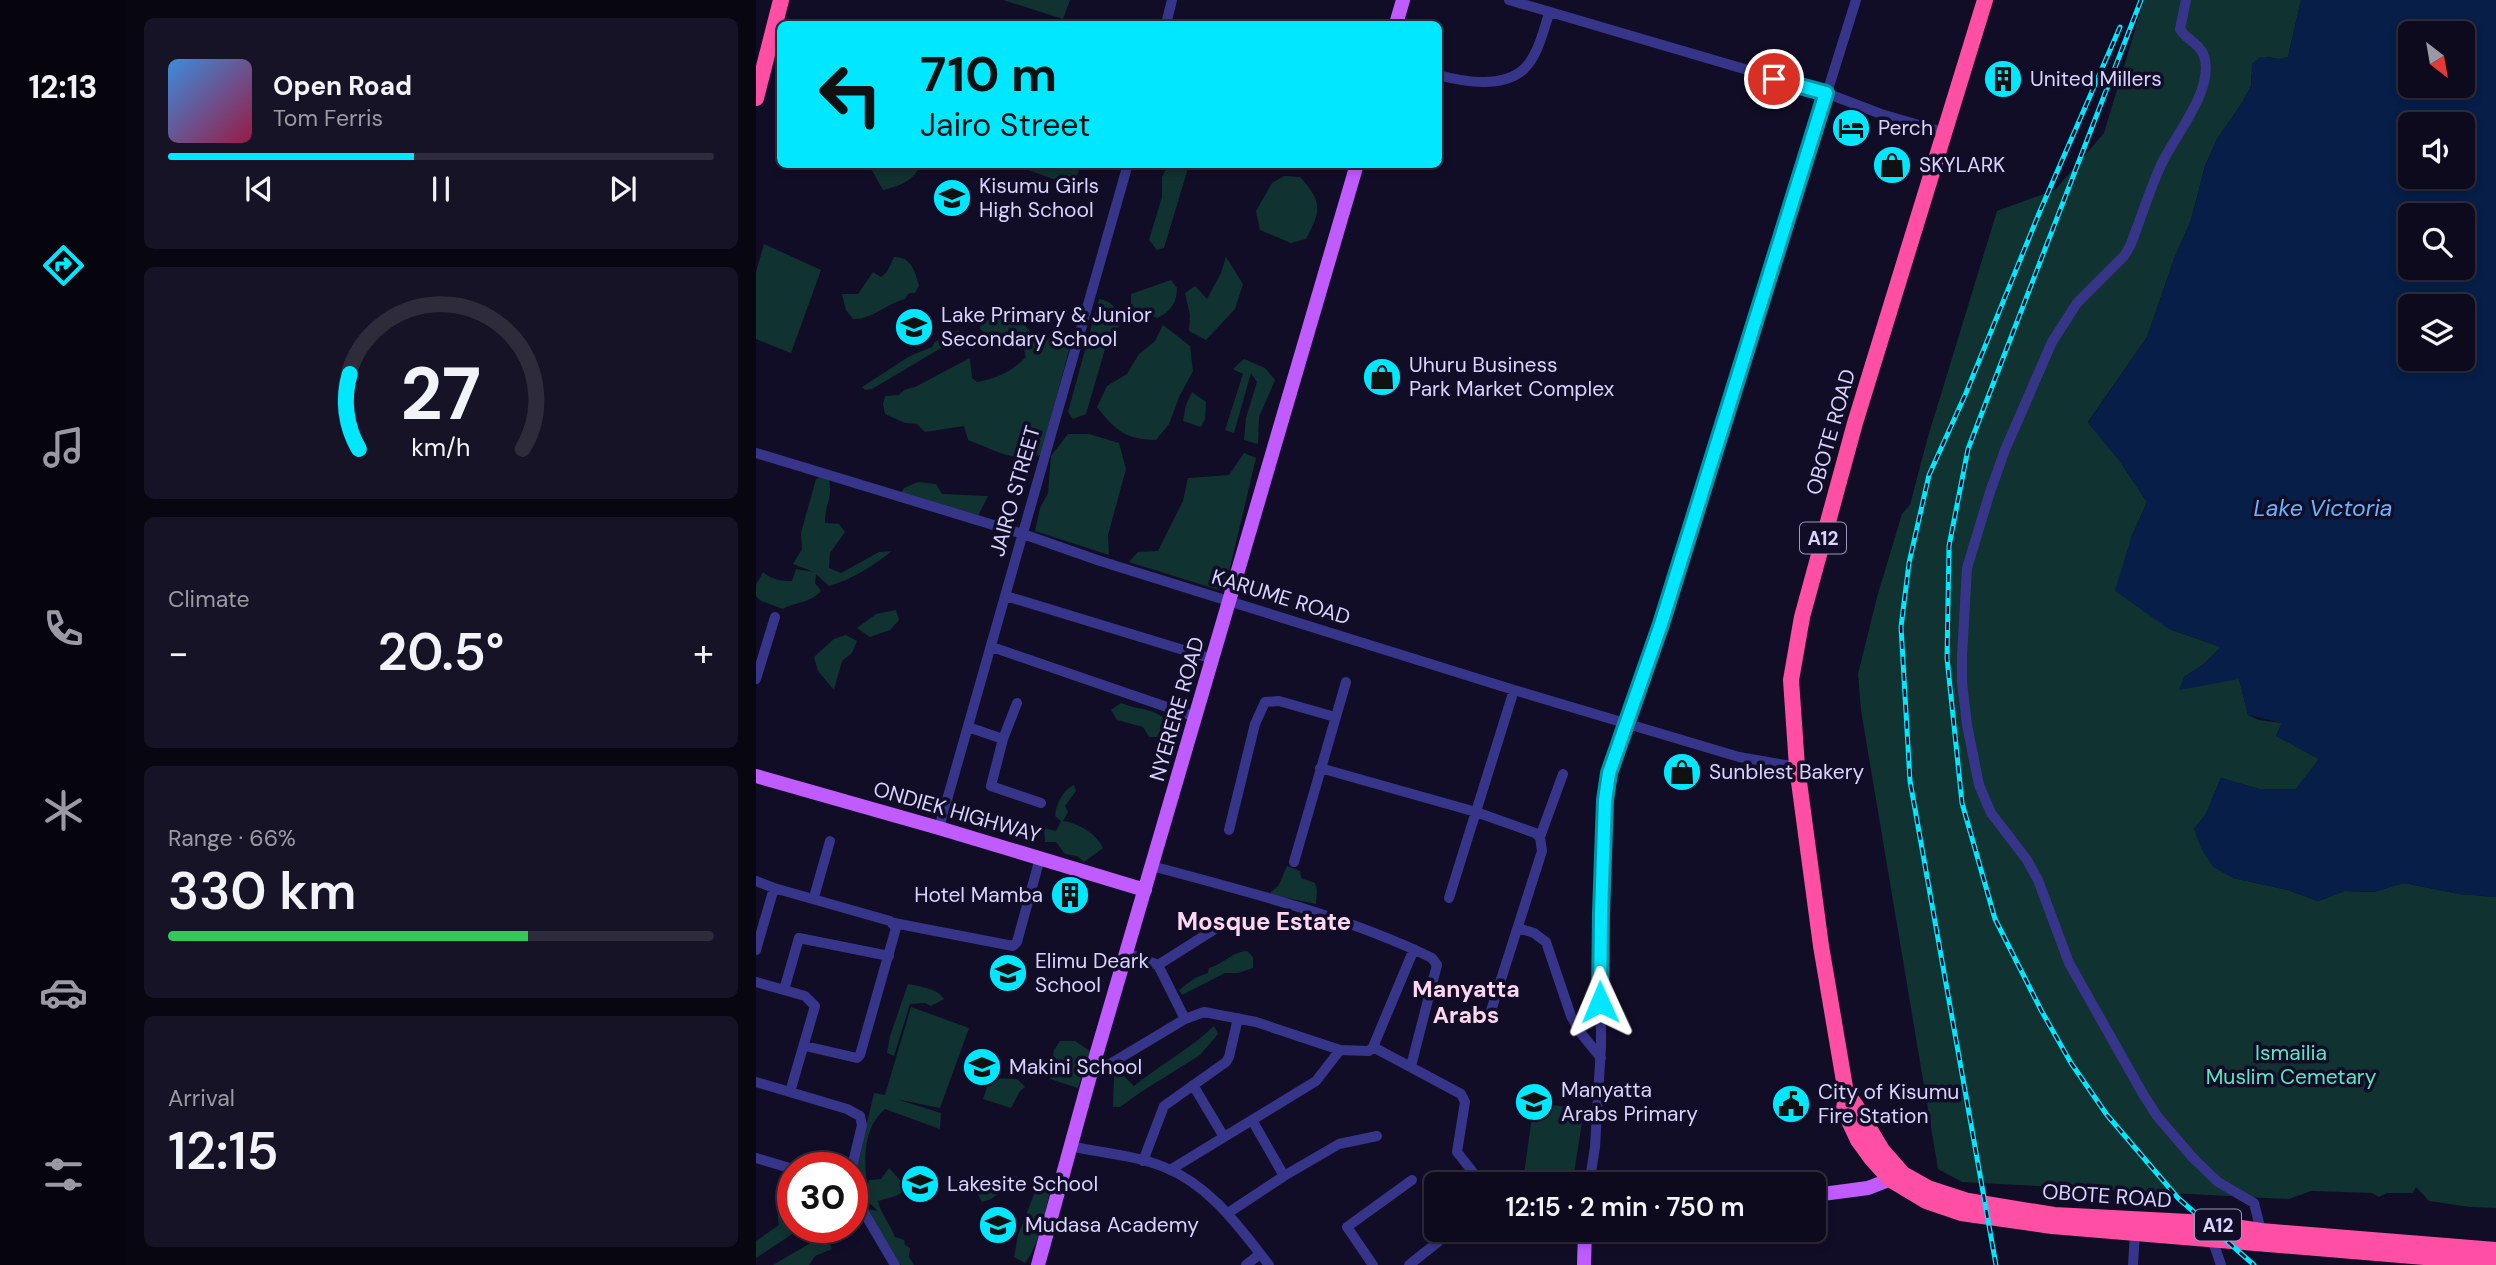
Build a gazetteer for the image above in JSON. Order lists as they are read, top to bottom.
{
  "streets": {
    "highway": ["OBOTE ROAD", "A12"],
    "main road": ["NYERERE ROAD", "ONDIEK HIGHWAY"],
    "street": ["JAIRO STREET", "KARUME ROAD"]
  },
  "crossings": [
    ["OBOTE ROAD", "A12"],
    ["OBOTE ROAD", "KARUME ROAD"],
    ["JAIRO STREET", "KARUME ROAD"],
    ["JAIRO STREET", "ONDIEK HIGHWAY"],
    ["KARUME ROAD", "NYERERE ROAD"],
    ["NYERERE ROAD", "ONDIEK HIGHWAY"]
  ],
  "districts": ["Mosque Estate", "Manyatta Arabs"],
  "water": ["Lake Victoria"],
  "parks": ["Ismailia Muslim Cemetary"],
  "places": {
    "building": ["United Millers", "Hotel Mamba"],
    "hotel": ["Perch"],
    "shop": ["SKYLARK", "Uhuru Business Park Market Complex", "Sunblest Bakery"],
    "school or university": [
      "Kisumu Girls High School",
      "Lake Primary & Junior Secondary School",
      "Elimu Deark School",
      "Makini School",
      "Manyatta Arabs Primary",
      "Lakesite School",
      "Mudasa Academy"
    ],
    "public building": ["City of Kisumu Fire Station"]
  },
  "north": "bottom right",
  "page": {
    "tabs": "12:13",
    "turn": ["710 m", "Jairo Street"],
    "song": ["Open Road", "Tom Ferris"],
    "tile": [
      "Climate",
      ["Range · 66%", "330 km"],
      ["Arrival", "12:15"]
    ],
    "heat": ["−", "20.5°", "+"],
    "limit": "30",
    "trip": "12:15 · 2 min · 750 m",
    "gauge": ["27", "km/h"]
  }
}
